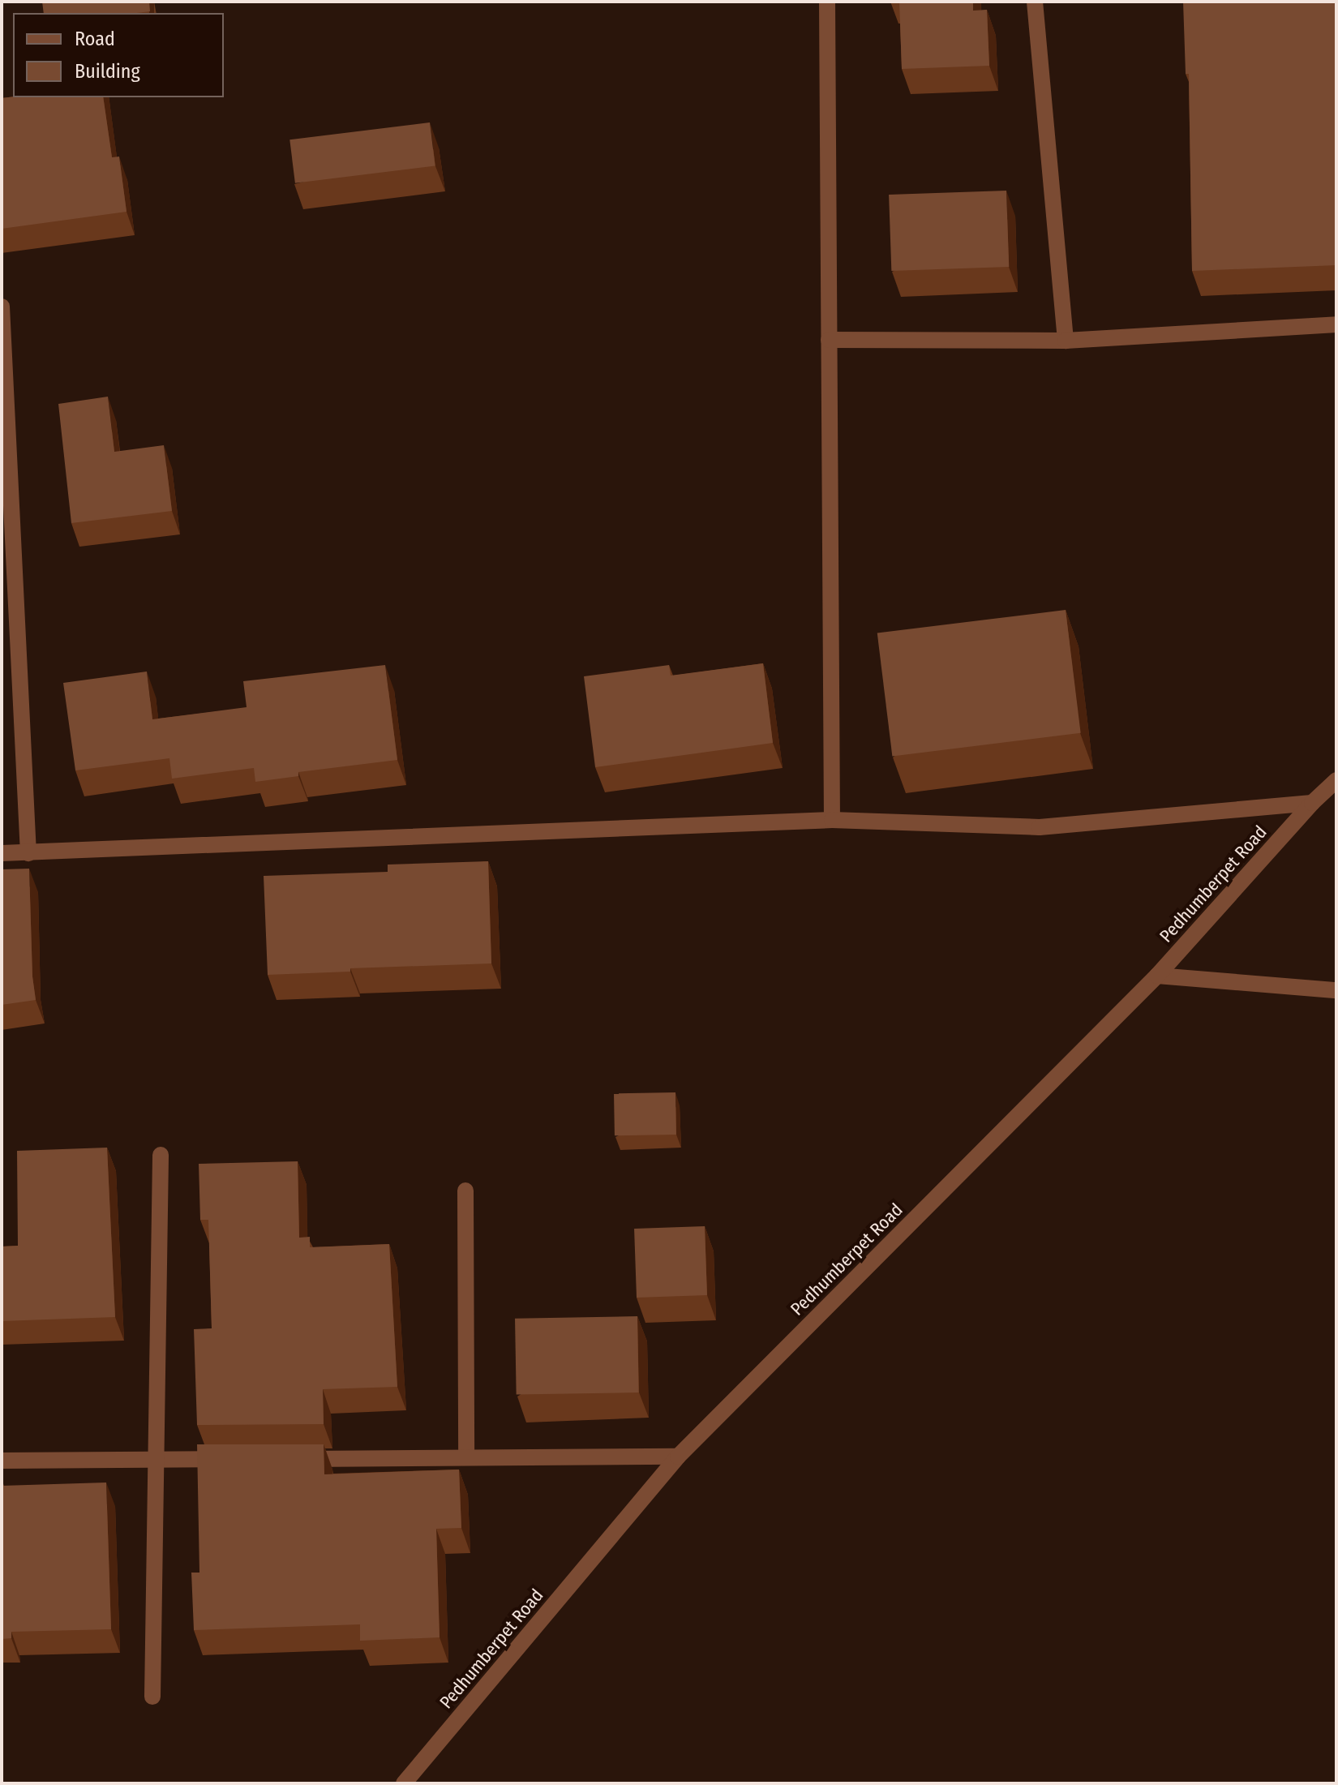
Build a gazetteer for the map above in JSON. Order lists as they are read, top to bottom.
{
  "streets": {
    "street": ["Pedhumberpet Road"]
  },
  "legend": ["Road", "Building"]
}
